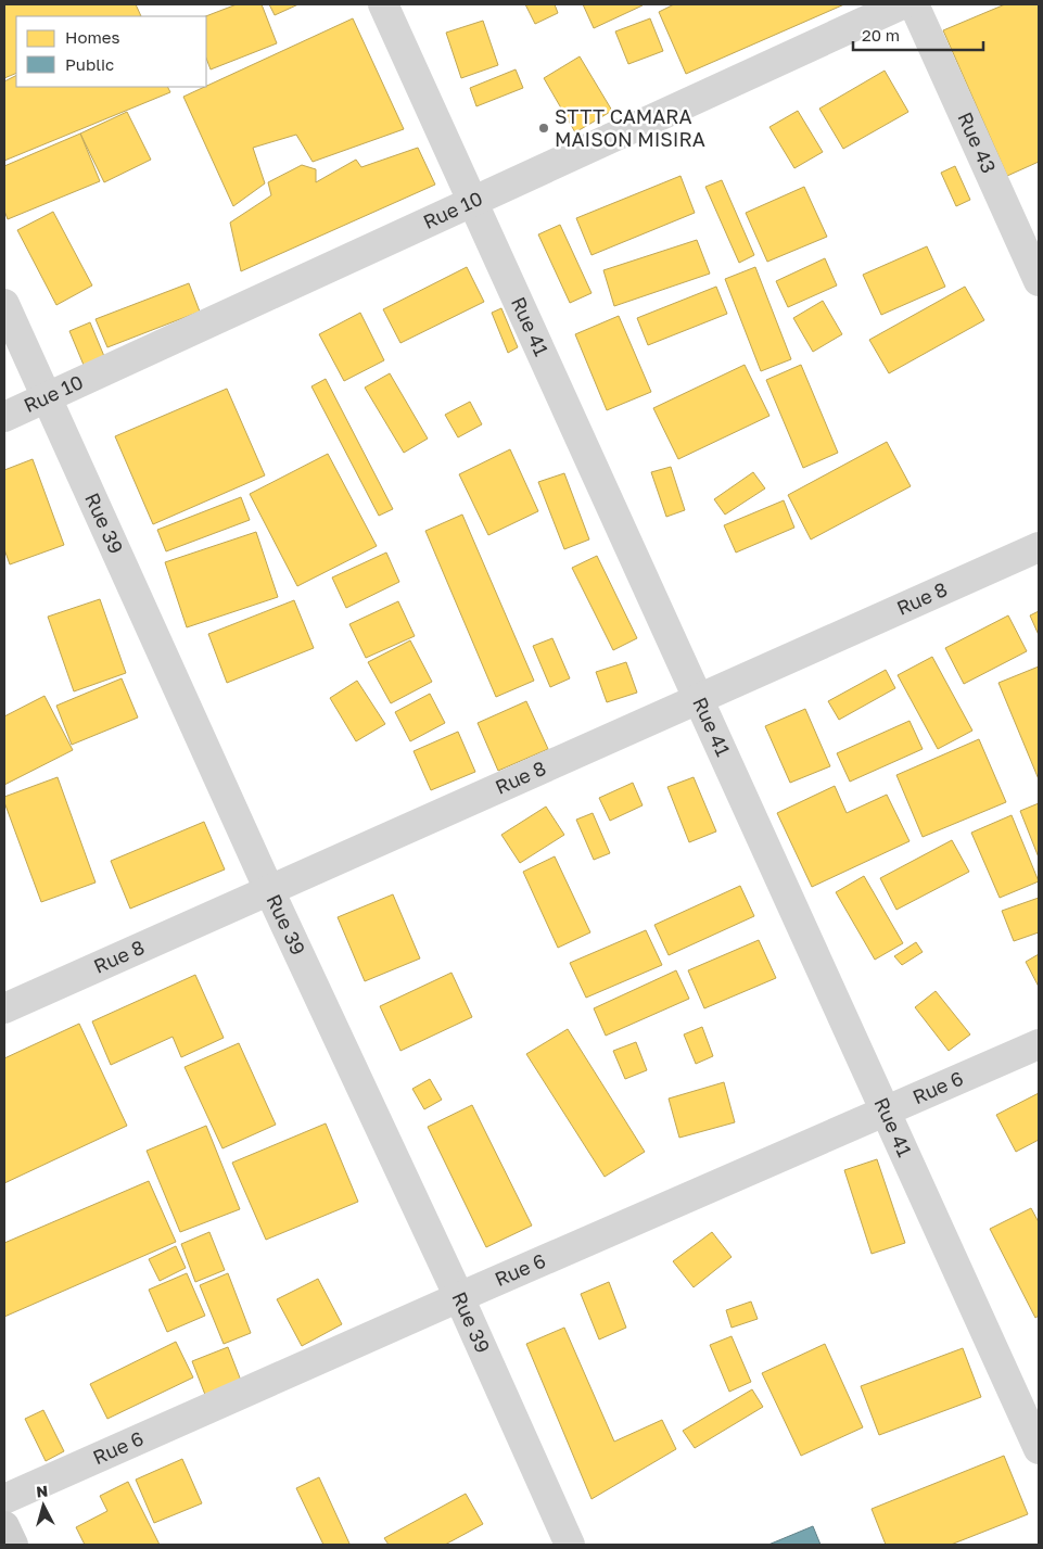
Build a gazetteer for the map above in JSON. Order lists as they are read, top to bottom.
{
  "streets": {
    "street": [
      "Rue 43",
      "Rue 10",
      "Rue 41",
      "Rue 39",
      "Rue 8",
      "Rue 6"
    ]
  },
  "crossings": [
    ["Rue 10", "Rue 41"],
    ["Rue 10", "Rue 39"],
    ["Rue 41", "Rue 8"],
    ["Rue 41", "Rue 6"],
    ["Rue 39", "Rue 8"],
    ["Rue 39", "Rue 6"]
  ],
  "places": ["STTT CAMARA MAISON MISIRA"],
  "legend": ["Homes", "Public"],
  "scale_bar": "20 m",
  "north": "top"
}
